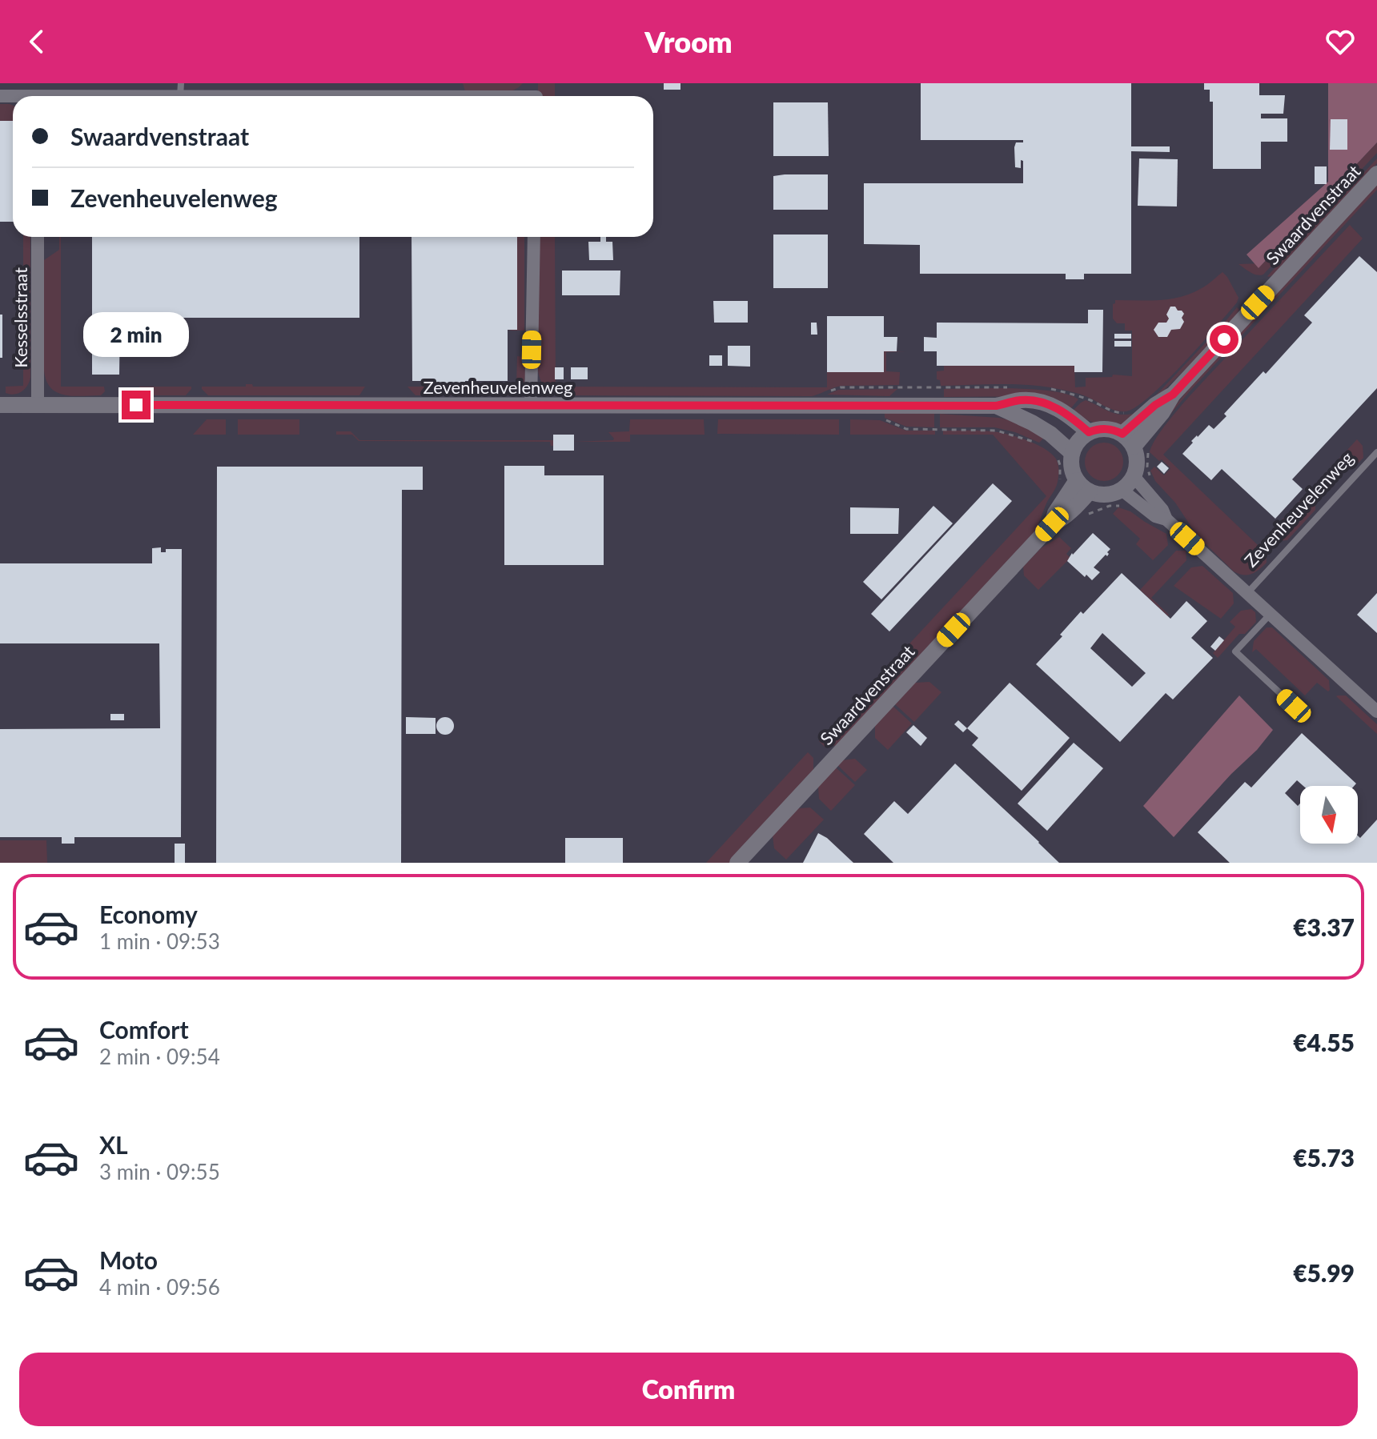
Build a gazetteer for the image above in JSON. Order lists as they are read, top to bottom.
{
  "streets": {
    "street": ["Swaardvenstraat", "Kesselsstraat", "Zevenheuvelenweg"]
  },
  "crossings": [
    ["Swaardvenstraat", "Zevenheuvelenweg"],
    ["Kesselsstraat", "Zevenheuvelenweg"]
  ],
  "north": "bottom",
  "page": {
    "header": "Vroom",
    "banner": ["Swaardvenstraat", "Zevenheuvelenweg"],
    "bubble": "2 min",
    "list": [
      {
        "name": "Economy",
        "note": "1 min · 09:53",
        "value": "€3.37"
      },
      {
        "name": "Comfort",
        "note": "2 min · 09:54",
        "value": "€4.55"
      },
      {
        "name": "XL",
        "note": "3 min · 09:55",
        "value": "€5.73"
      },
      {
        "name": "Moto",
        "note": "4 min · 09:56",
        "value": "€5.99"
      }
    ],
    "buttons": "Confirm"
  }
}
